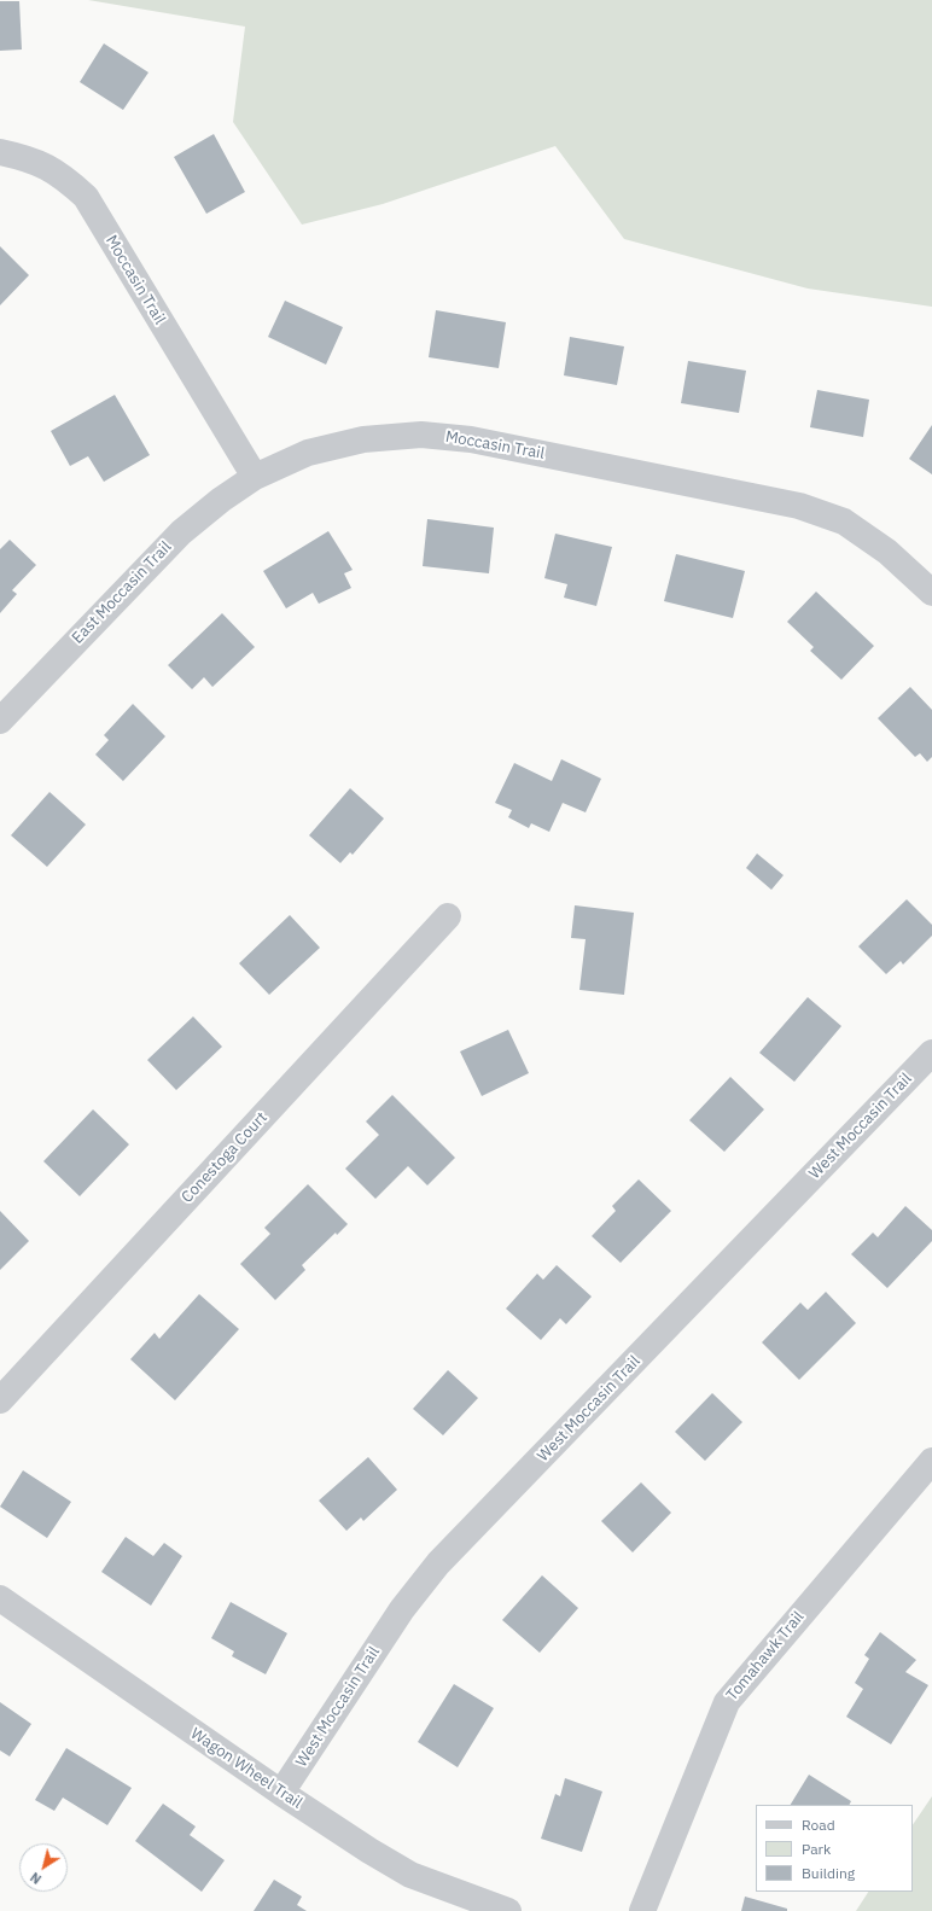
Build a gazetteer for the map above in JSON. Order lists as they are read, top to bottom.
{
  "streets": {
    "street": [
      "Moccasin Trail",
      "East Moccasin Trail",
      "West Moccasin Trail",
      "Conestoga Court",
      "Tomahawk Trail",
      "Wagon Wheel Trail"
    ]
  },
  "crossings": [
    ["Moccasin Trail", "East Moccasin Trail"],
    ["West Moccasin Trail", "Wagon Wheel Trail"]
  ],
  "legend": ["Road", "Park", "Building"],
  "north": "bottom left"
}
